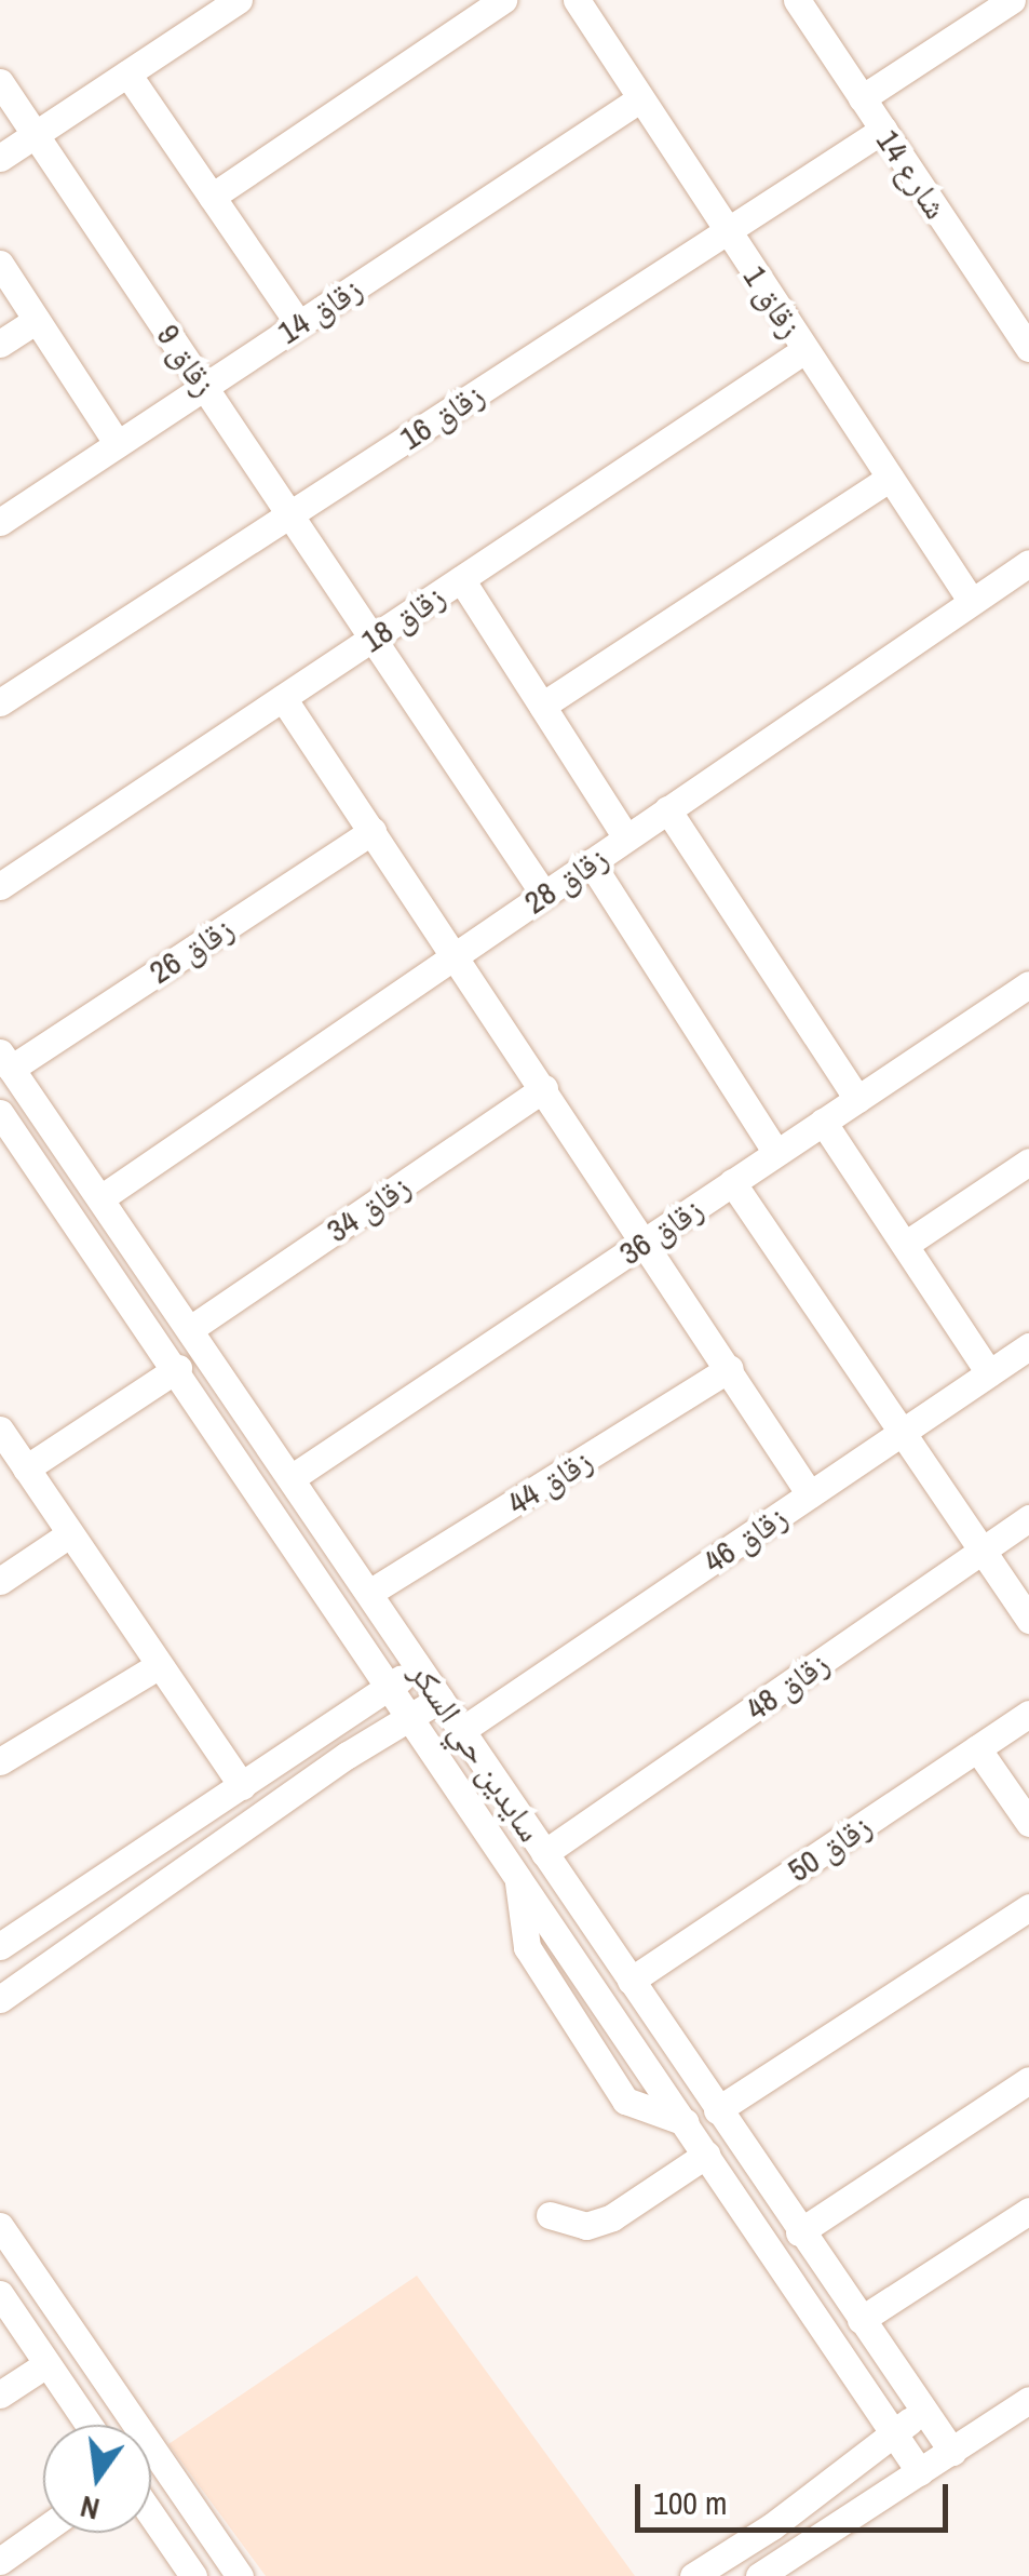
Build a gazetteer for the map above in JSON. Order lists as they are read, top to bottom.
{
  "streets": {
    "street": [
      "شارع 14",
      "زقاق 1",
      "زقاق 14",
      "زقاق 9",
      "زقاق 16",
      "زقاق 18",
      "زقاق 28",
      "زقاق 26",
      "زقاق 34",
      "زقاق 36",
      "زقاق 44",
      "زقاق 46",
      "زقاق 48",
      "سايدين حي السكر",
      "زقاق 50"
    ]
  },
  "crossings": [
    ["شارع 14", "زقاق 16"],
    ["زقاق 1", "زقاق 14"],
    ["زقاق 1", "زقاق 16"],
    ["زقاق 1", "زقاق 18"],
    ["زقاق 1", "زقاق 28"],
    ["زقاق 14", "زقاق 9"],
    ["زقاق 9", "زقاق 16"],
    ["زقاق 9", "زقاق 18"],
    ["زقاق 9", "زقاق 28"],
    ["زقاق 28", "سايدين حي السكر"],
    ["زقاق 26", "سايدين حي السكر"],
    ["زقاق 34", "سايدين حي السكر"],
    ["زقاق 36", "سايدين حي السكر"],
    ["زقاق 44", "سايدين حي السكر"],
    ["زقاق 46", "سايدين حي السكر"],
    ["زقاق 48", "سايدين حي السكر"],
    ["سايدين حي السكر", "زقاق 50"]
  ],
  "scale_bar": "100 m",
  "north": "bottom"
}
